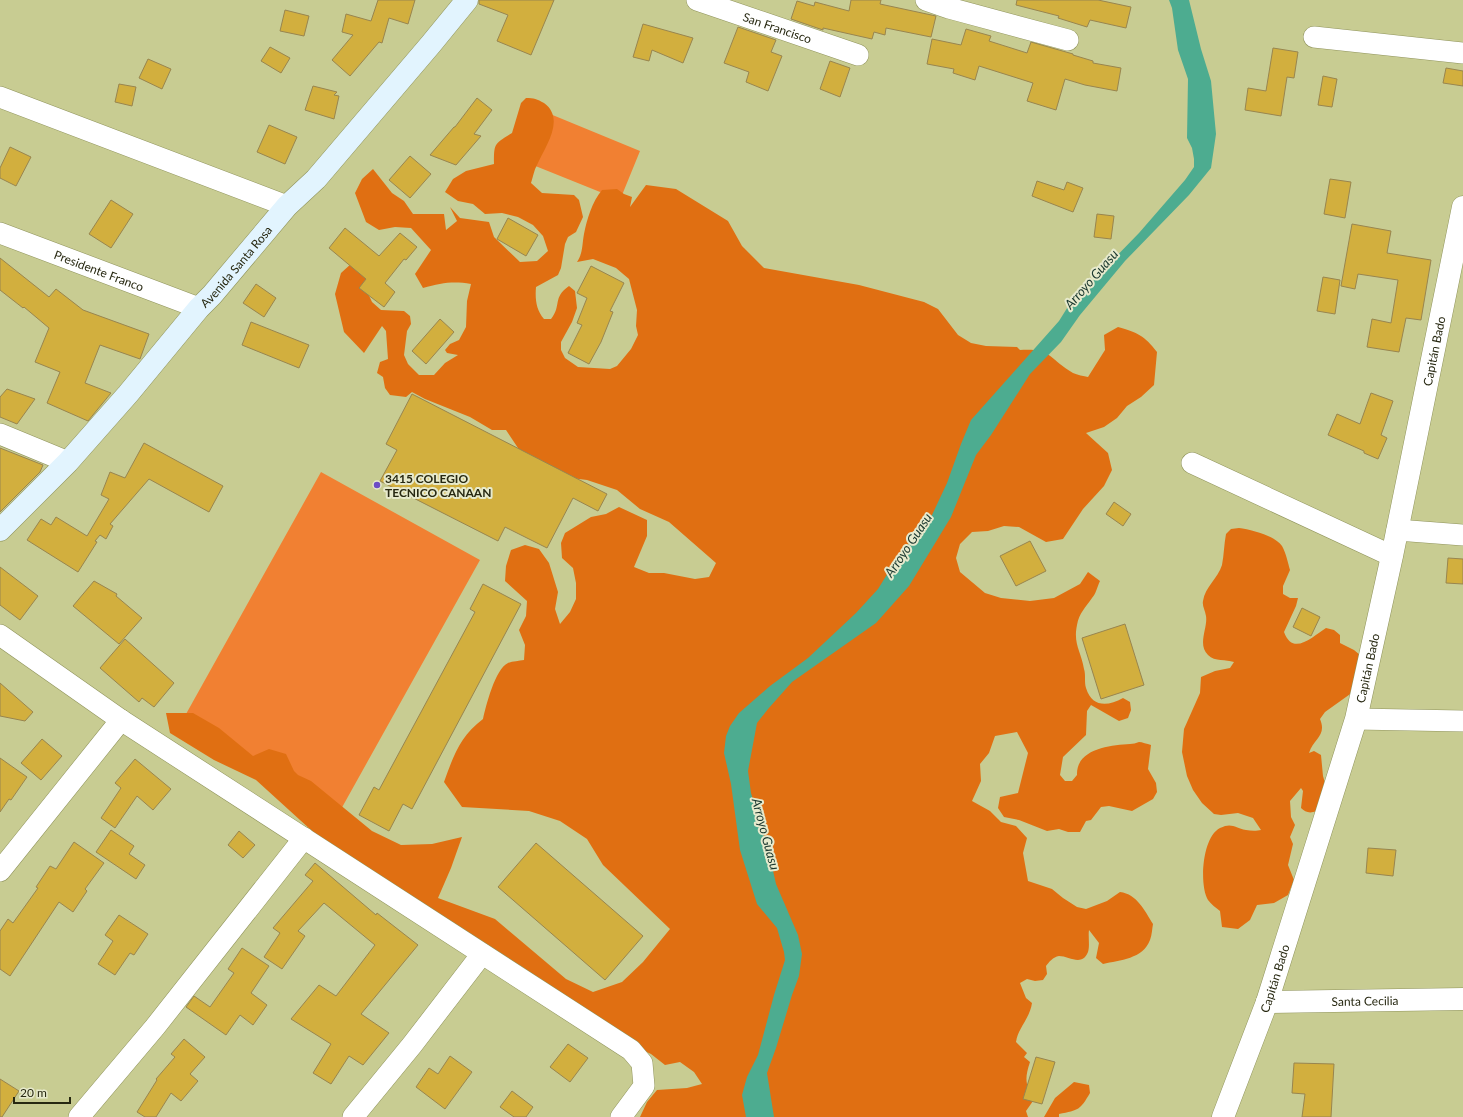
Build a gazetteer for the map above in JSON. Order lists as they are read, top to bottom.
{
  "streets": {
    "main road": ["Avenida Santa Rosa"],
    "street": [
      "San Francisco",
      "Presidente Franco",
      "Capitán Bado",
      "Santa Cecilia"
    ]
  },
  "crossings": [
    ["Avenida Santa Rosa", "Presidente Franco"],
    ["Capitán Bado", "Santa Cecilia"]
  ],
  "water": ["Arroyo Guasu"],
  "places": ["3415 COLEGIO TECNICO CANAAN"],
  "scale_bar": "20 m"
}
